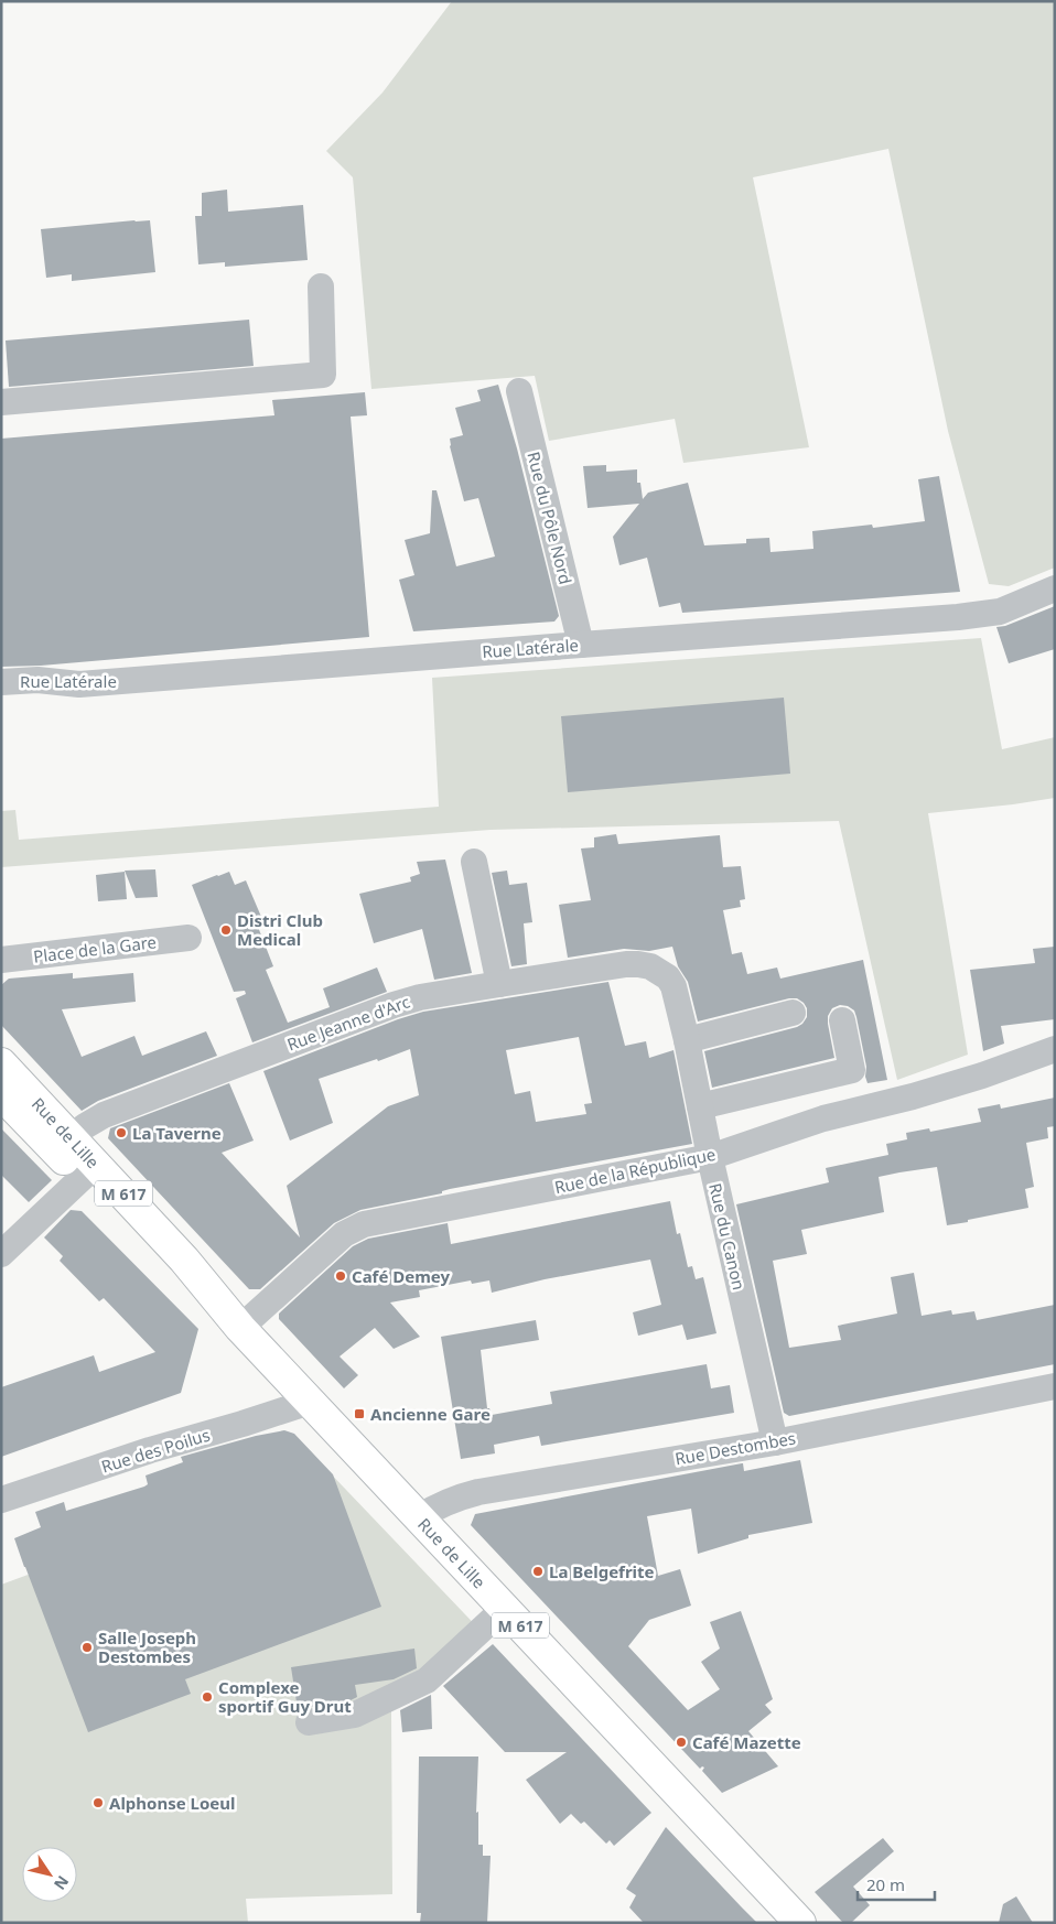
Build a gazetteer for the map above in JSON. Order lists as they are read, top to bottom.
{
  "streets": {
    "main road": ["Rue de Lille", "M 617"],
    "street": [
      "Rue du Pôle Nord",
      "Rue Latérale",
      "Place de la Gare",
      "Rue Jeanne d'Arc",
      "Rue de la République",
      "Rue du Canon",
      "Rue Destombes",
      "Rue des Poilus"
    ]
  },
  "crossings": [
    ["Rue du Pôle Nord", "Rue Latérale"],
    ["Rue Jeanne d'Arc", "Rue de Lille"],
    ["Rue Jeanne d'Arc", "Rue du Canon"],
    ["Rue de Lille", "Rue de la République"],
    ["Rue de Lille", "Rue Destombes"],
    ["Rue de Lille", "Rue des Poilus"],
    ["Rue de la République", "Rue du Canon"],
    ["Rue du Canon", "Rue Destombes"]
  ],
  "places": {
    "other": [
      "Distri Club Medical",
      "La Taverne",
      "Café Demey",
      "La Belgefrite",
      "Salle Joseph Destombes",
      "Complexe sportif Guy Drut",
      "Café Mazette",
      "Alphonse Loeul"
    ],
    "transit": ["Ancienne Gare"]
  },
  "scale_bar": "20 m",
  "north": "bottom right"
}
